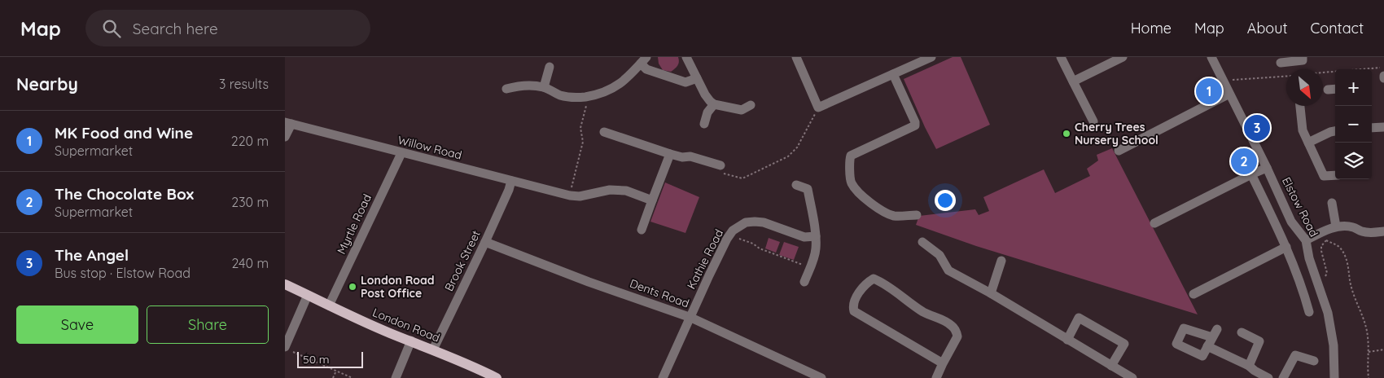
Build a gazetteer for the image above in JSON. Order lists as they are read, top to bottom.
{
  "streets": {
    "main road": ["London Road"],
    "street": [
      "Willow Road",
      "Elstow Road",
      "Myrtle Road",
      "Kathie Road",
      "Brook Street",
      "Dents Road"
    ]
  },
  "crossings": [
    ["Willow Road", "Myrtle Road"],
    ["Willow Road", "Brook Street"],
    ["Myrtle Road", "London Road"],
    ["Kathie Road", "Dents Road"],
    ["Brook Street", "Dents Road"],
    ["Brook Street", "London Road"]
  ],
  "places": ["Cherry Trees Nursery School", "London Road Post Office"],
  "scale_bar": "50 m",
  "north": "bottom right",
  "page": {
    "header": "Map",
    "search": "Search here",
    "nav": [
      "Home",
      "Map",
      "About",
      "Contact"
    ],
    "heading": ["Nearby", "3 results"],
    "map_buttons": ["+", "−"],
    "pins": ["1", "3", "2"],
    "list": [
      {
        "mark": "1",
        "name": "MK Food and Wine",
        "note": "Supermarket",
        "value": "220 m"
      },
      {
        "mark": "2",
        "name": "The Chocolate Box",
        "note": "Supermarket",
        "value": "230 m"
      },
      {
        "mark": "3",
        "name": "The Angel",
        "note": "Bus stop · Elstow Road",
        "value": "240 m"
      }
    ],
    "buttons": ["Save", "Share"],
    "scale": "50 m"
  }
}
